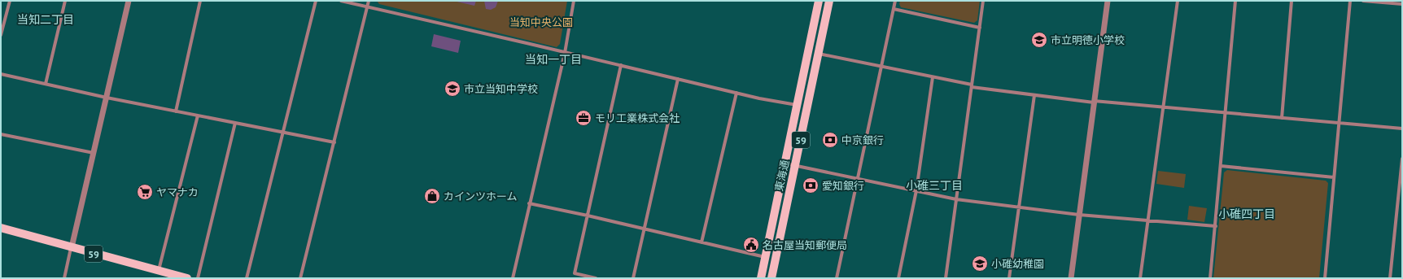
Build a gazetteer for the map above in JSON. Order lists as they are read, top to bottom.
{
  "streets": {
    "main road": ["59", "東海通"]
  },
  "districts": [
    "当知二丁目",
    "当知一丁目",
    "小碓三丁目",
    "小碓四丁目"
  ],
  "parks": ["当知中央公園"],
  "places": {
    "school or university": ["市立明徳小学校", "市立当知中学校", "小碓幼稚園"],
    "office": ["モリ工業株式会社"],
    "bank": ["中京銀行", "愛知銀行"],
    "supermarket": ["ヤマナカ"],
    "shop": ["カインツホーム"],
    "public building": ["名古屋当知郵便局"]
  }
}
